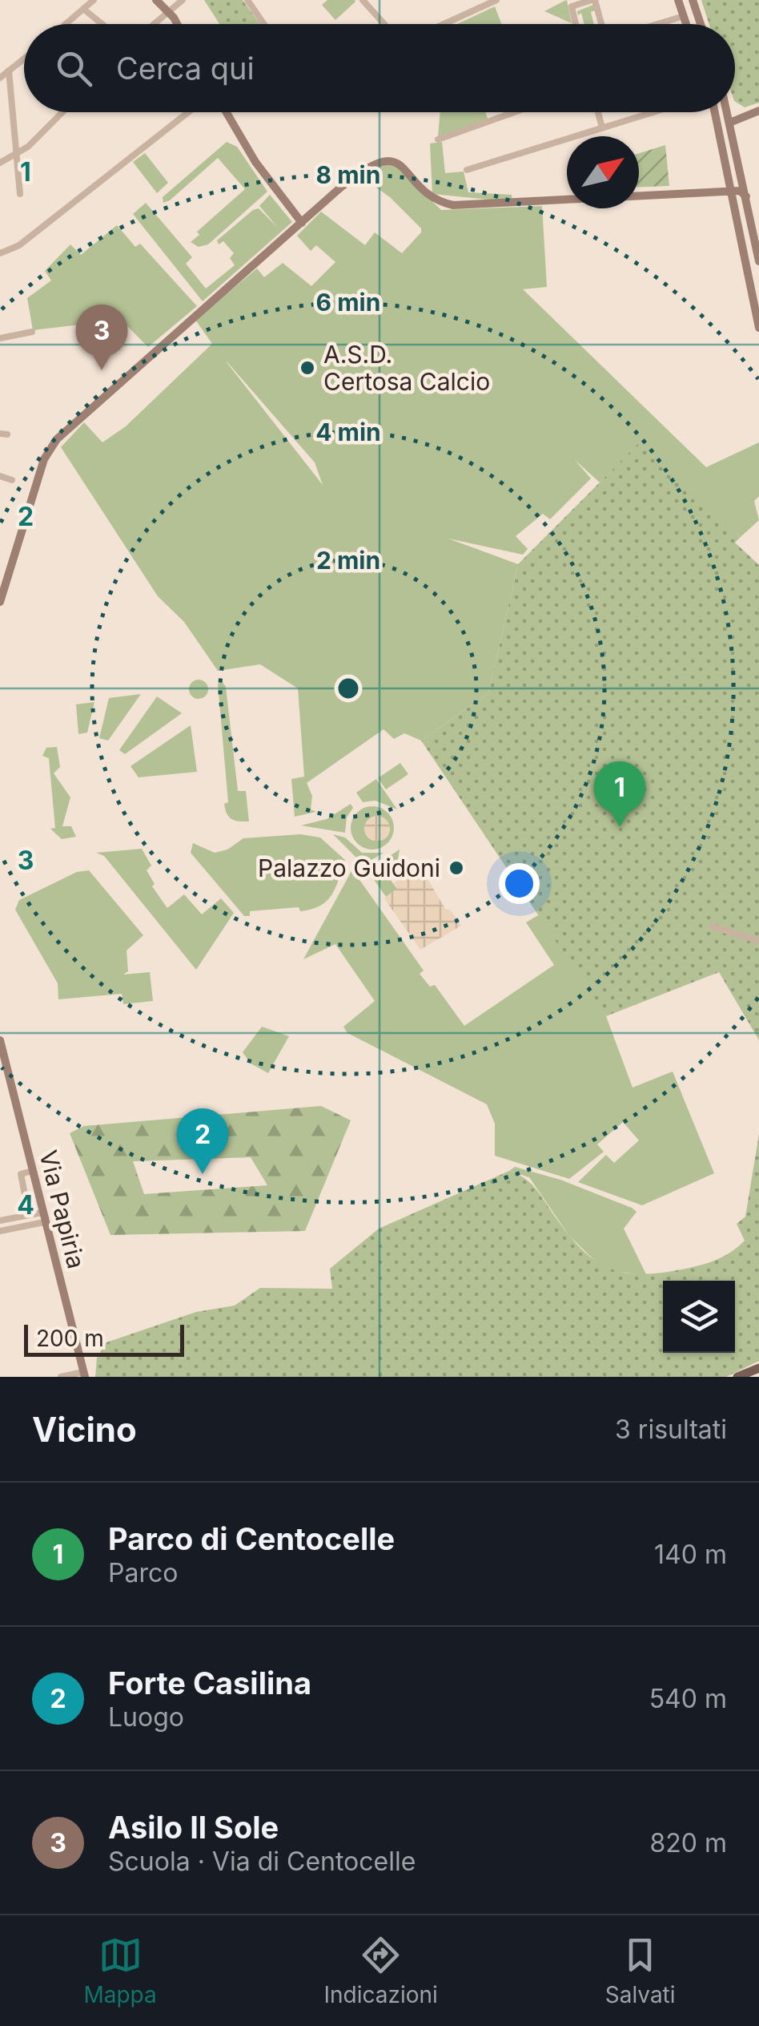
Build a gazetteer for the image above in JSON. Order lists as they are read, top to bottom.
{
  "streets": {
    "street": ["Via Papiria"]
  },
  "places": ["A.S.D. Certosa Calcio", "Palazzo Guidoni"],
  "scale_bar": "200 m",
  "north": "top right",
  "page": {
    "search": "Cerca qui",
    "pins": ["3", "1", "2"],
    "scale": "200 m",
    "heading": ["Vicino", "3 risultati"],
    "list": [
      {
        "mark": "1",
        "name": "Parco di Centocelle",
        "note": "Parco",
        "value": "140 m"
      },
      {
        "mark": "2",
        "name": "Forte Casilina",
        "note": "Luogo",
        "value": "540 m"
      },
      {
        "mark": "3",
        "name": "Asilo Il Sole",
        "note": "Scuola · Via di Centocelle",
        "value": "820 m"
      }
    ],
    "nav": ["Mappa", "Indicazioni", "Salvati"]
  },
  "grid": {
    "rows": [
      "1",
      "2",
      "3",
      "4"
    ]
  },
  "rings": [
    "8 min",
    "6 min",
    "4 min",
    "2 min"
  ]
}
